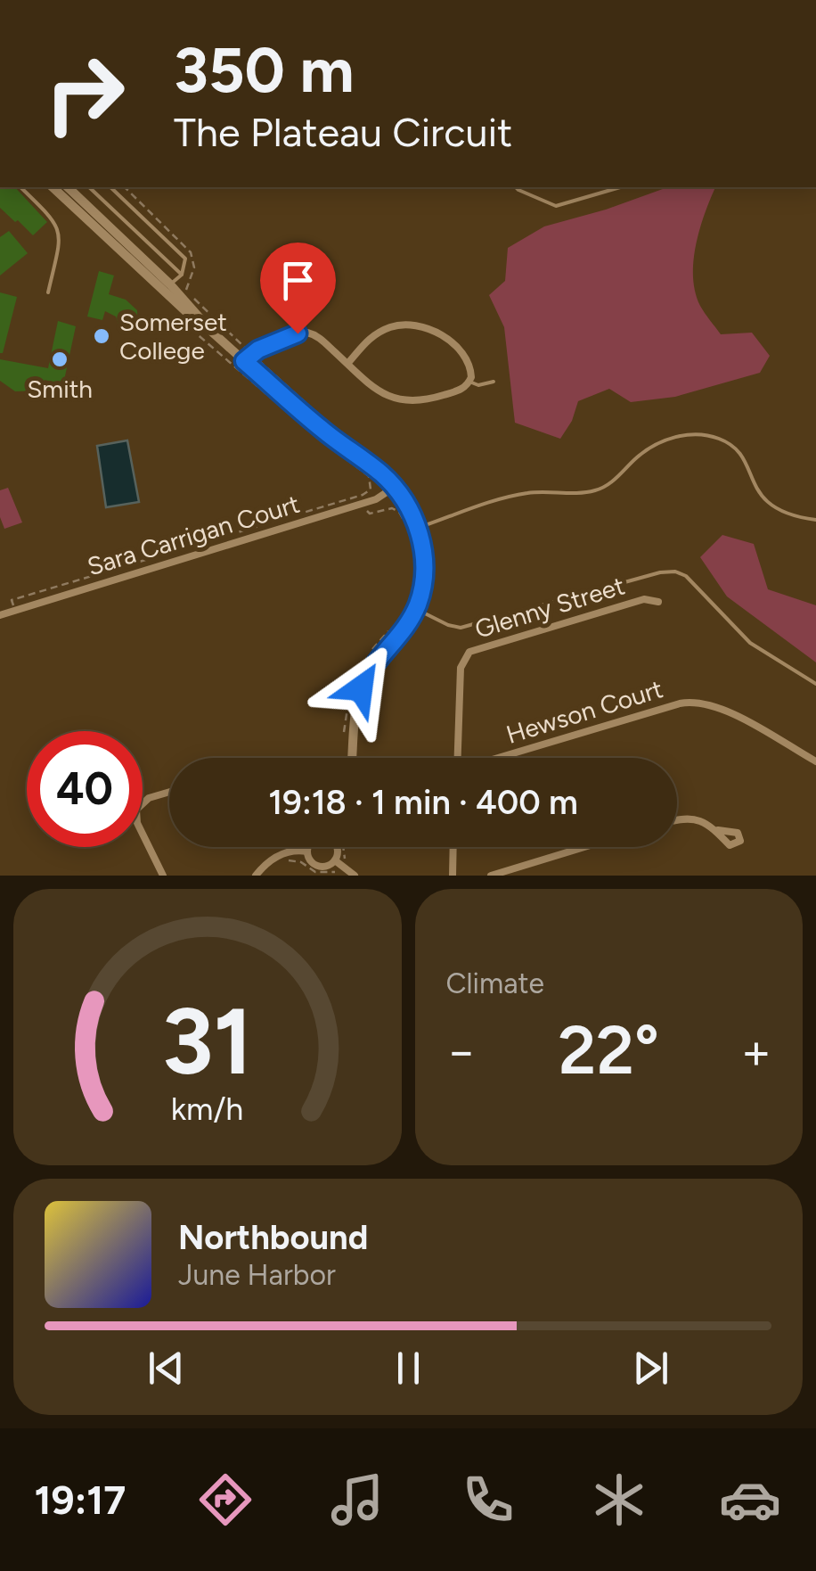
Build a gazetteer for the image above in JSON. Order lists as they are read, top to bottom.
{
  "streets": {
    "street": ["Sara Carrigan Court", "Glenny Street", "Hewson Court"]
  },
  "places": ["Somerset College", "Smith"],
  "page": {
    "turn": ["350 m", "The Plateau Circuit"],
    "limit": "40",
    "trip": "19:18 · 1 min · 400 m",
    "tile": "Climate",
    "heat": ["−", "22°", "+"],
    "song": ["Northbound", "June Harbor"],
    "tabs": "19:17",
    "gauge": ["31", "km/h"]
  }
}
